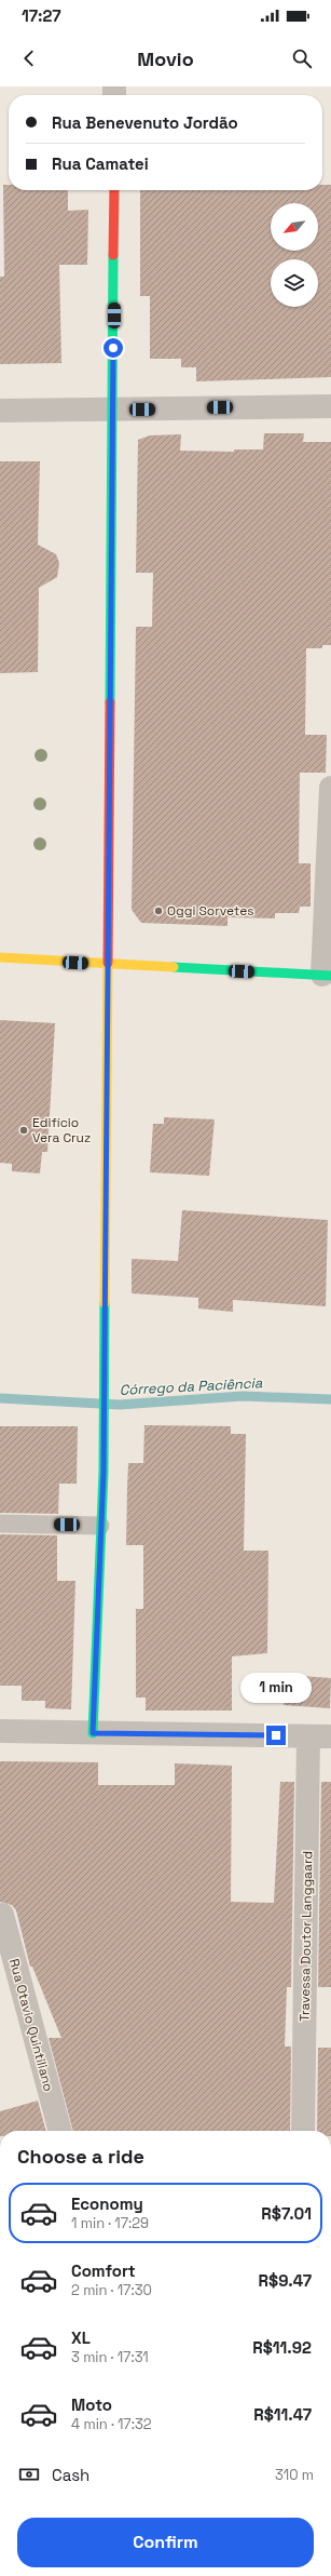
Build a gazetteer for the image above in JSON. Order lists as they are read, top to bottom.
{
  "streets": {
    "street": ["Travessa Doutor Langgaard", "Rua Otavio Quintiliano"]
  },
  "water": ["Córrego da Paciência"],
  "places": ["Oggi Sorvetes", "Edifício Vera Cruz"],
  "north": "bottom left",
  "page": {
    "status": "17:27",
    "header": "Movio",
    "banner": ["Rua Benevenuto Jordão", "Rua Camatei"],
    "bubble": "1 min",
    "heading": "Choose a ride",
    "list": [
      {
        "name": "Economy",
        "note": "1 min · 17:29",
        "value": "R$7.01"
      },
      {
        "name": "Comfort",
        "note": "2 min · 17:30",
        "value": "R$9.47"
      },
      {
        "name": "XL",
        "note": "3 min · 17:31",
        "value": "R$11.92"
      },
      {
        "name": "Moto",
        "note": "4 min · 17:32",
        "value": "R$11.47"
      }
    ],
    "pay": ["Cash", "310 m"],
    "buttons": "Confirm"
  }
}
